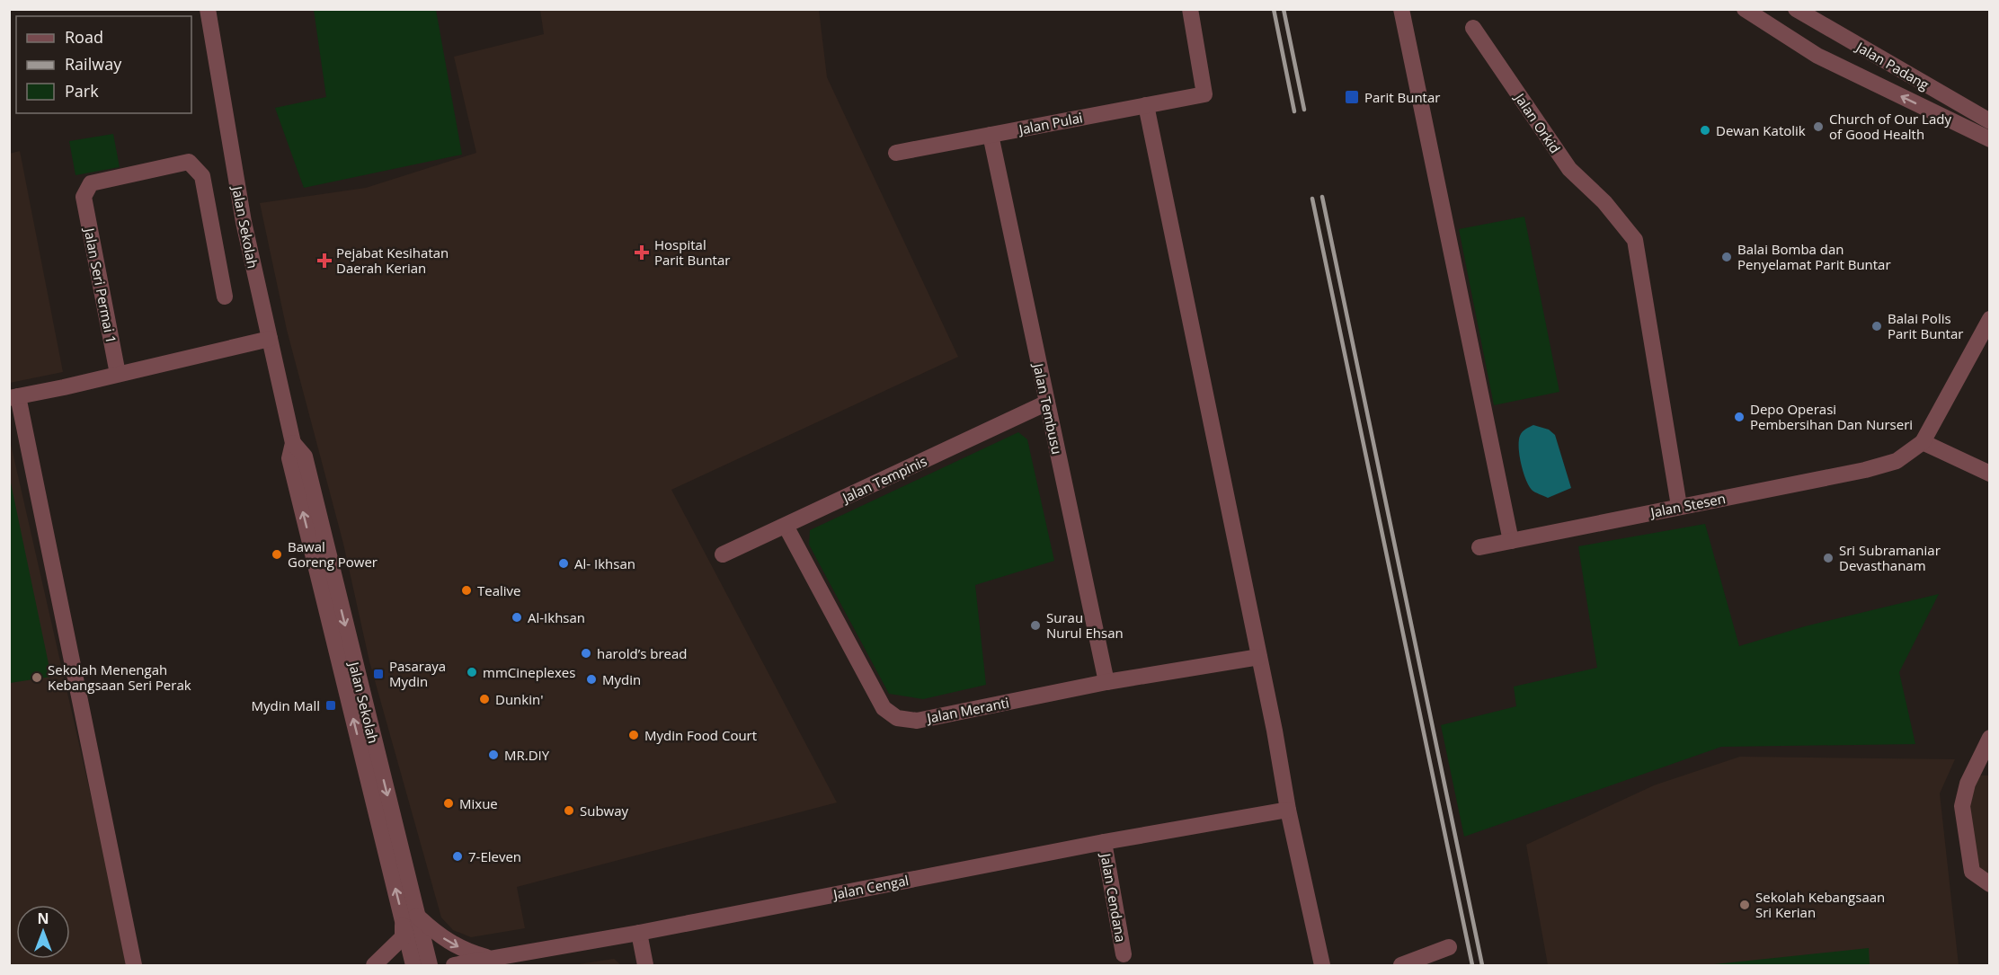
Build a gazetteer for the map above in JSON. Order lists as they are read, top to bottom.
{
  "streets": {
    "street": [
      "Jalan Padang",
      "Jalan Pulai",
      "Jalan Orkid",
      "Jalan Sekolah",
      "Jalan Seri Permai 1",
      "Jalan Tembusu",
      "Jalan Tempinis",
      "Jalan Stesen",
      "Jalan Meranti",
      "Jalan Cengal",
      "Jalan Cendana"
    ]
  },
  "crossings": [
    ["Jalan Pulai", "Jalan Tembusu"],
    ["Jalan Orkid", "Jalan Stesen"],
    ["Jalan Tembusu", "Jalan Tempinis"],
    ["Jalan Tembusu", "Jalan Meranti"],
    ["Jalan Tempinis", "Jalan Meranti"],
    ["Jalan Cengal", "Jalan Cendana"]
  ],
  "places": {
    "transit": ["Parit Buntar", "Pasaraya Mydin", "Mydin Mall"],
    "other": [
      "Church of Our Lady of Good Health",
      "Dewan Katolik",
      "Balai Bomba dan Penyelamat Parit Buntar",
      "Balai Polis Parit Buntar",
      "Depo Operasi Pembersihan Dan Nurseri",
      "Bawal Goreng Power",
      "Sri Subramaniar Devasthanam",
      "Al- Ikhsan",
      "Tealive",
      "Al-Ikhsan",
      "Surau Nurul Ehsan",
      "harold’s bread",
      "mmCineplexes",
      "Sekolah Menengah Kebangsaan Seri Perak",
      "Mydin",
      "Dunkin'",
      "Mydin Food Court",
      "MR.DIY",
      "Mixue",
      "Subway",
      "7-Eleven",
      "Sekolah Kebangsaan Sri Kerian"
    ],
    "health": ["Hospital Parit Buntar", "Pejabat Kesihatan Daerah Kerian"]
  },
  "legend": ["Road", "Railway", "Park"],
  "north": "top"
}
